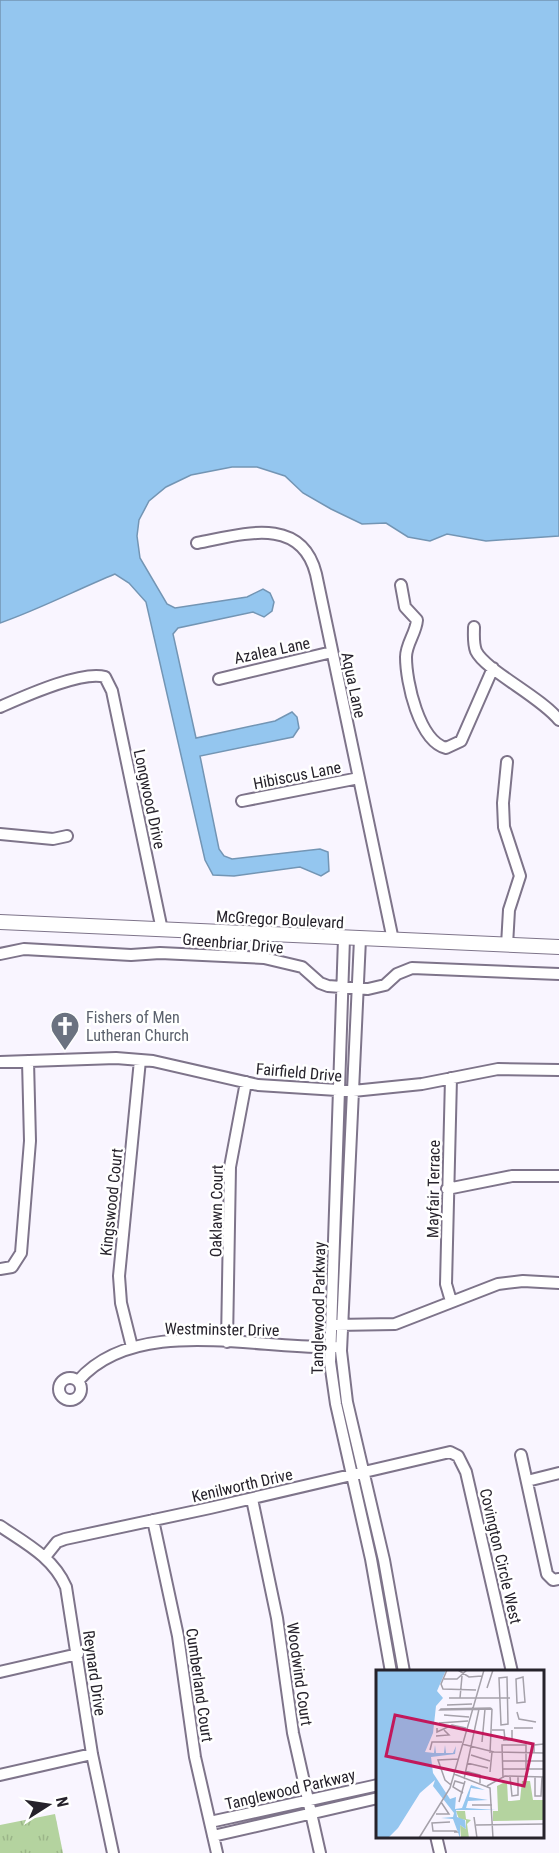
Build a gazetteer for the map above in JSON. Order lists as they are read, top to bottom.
{
  "streets": {
    "main road": ["McGregor Boulevard"],
    "street": [
      "Azalea Lane",
      "Aqua Lane",
      "Hibiscus Lane",
      "Longwood Drive",
      "Greenbriar Drive",
      "Fairfield Drive",
      "Mayfair Terrace",
      "Kingswood Court",
      "Oaklawn Court",
      "Tanglewood Parkway",
      "Westminster Drive",
      "Kenilworth Drive",
      "Covington Circle West",
      "Reynard Drive",
      "Woodwind Court",
      "Cumberland Court"
    ]
  },
  "crossings": [
    ["Azalea Lane", "Aqua Lane"],
    ["Aqua Lane", "Hibiscus Lane"],
    ["Aqua Lane", "McGregor Boulevard"],
    ["Longwood Drive", "McGregor Boulevard"],
    ["McGregor Boulevard", "Tanglewood Parkway"],
    ["Greenbriar Drive", "Tanglewood Parkway"],
    ["Fairfield Drive", "Mayfair Terrace"],
    ["Fairfield Drive", "Kingswood Court"],
    ["Fairfield Drive", "Oaklawn Court"],
    ["Fairfield Drive", "Tanglewood Parkway"],
    ["Kingswood Court", "Westminster Drive"],
    ["Oaklawn Court", "Westminster Drive"],
    ["Tanglewood Parkway", "Westminster Drive"],
    ["Tanglewood Parkway", "Kenilworth Drive"],
    ["Tanglewood Parkway", "Woodwind Court"],
    ["Tanglewood Parkway", "Cumberland Court"],
    ["Kenilworth Drive", "Covington Circle West"],
    ["Kenilworth Drive", "Reynard Drive"],
    ["Kenilworth Drive", "Woodwind Court"],
    ["Kenilworth Drive", "Cumberland Court"]
  ],
  "places": {
    "church": ["Fishers of Men Lutheran Church"]
  },
  "north": "right"
}
